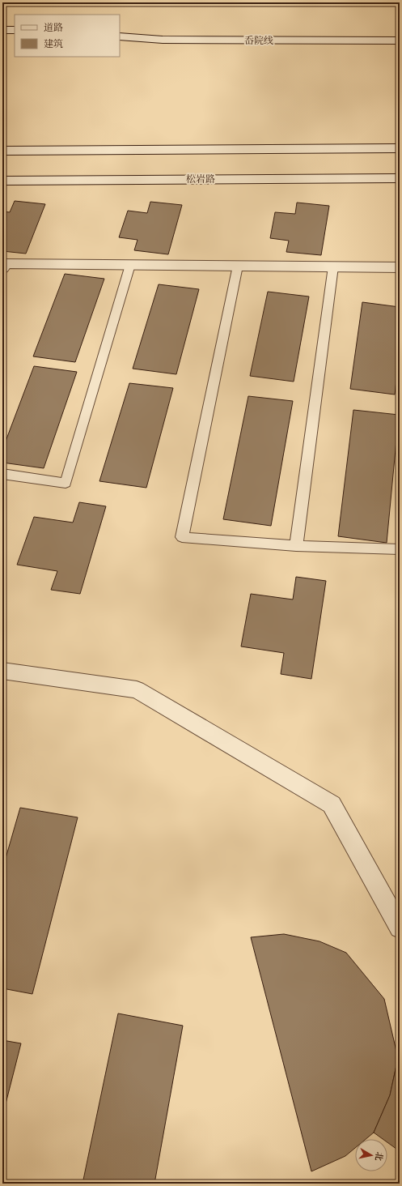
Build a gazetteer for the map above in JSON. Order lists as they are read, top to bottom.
{
  "streets": {
    "street": ["岙院线", "松岩路"]
  },
  "legend": ["道路", "建筑"],
  "north": "right"
}
